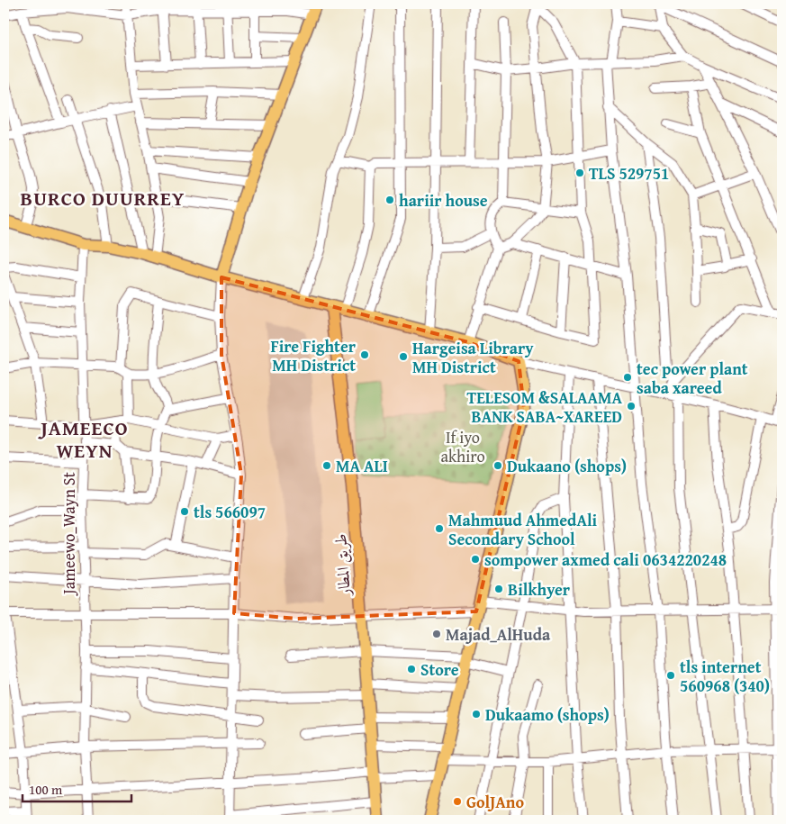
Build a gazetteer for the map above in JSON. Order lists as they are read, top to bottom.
{
  "streets": {
    "main road": ["طريق المطار"],
    "street": ["Jameewo_Wayn St"]
  },
  "districts": ["BURCO DUURREY", "JAMEECO WEYN"],
  "parks": ["If iyo akhiro"],
  "places": [
    "TLS 529751",
    "hariir house",
    "Fire Fighter MH District",
    "Hargeisa Library MH District",
    "tec power plant saba xareed",
    "TELESOM &SALAAMA BANK SABA~XAREED",
    "MA ALI",
    "Dukaano (shops)",
    "tls 566097",
    "Mahmuud AhmedAli Secondary School",
    "sompower axmed cali 0634220248",
    "Bilkhyer",
    "Majad_AlHuda",
    "Store",
    "tls internet 560968 (340)",
    "Dukaamo (shops)",
    "GolJAno"
  ],
  "scale_bar": "100 m"
}
